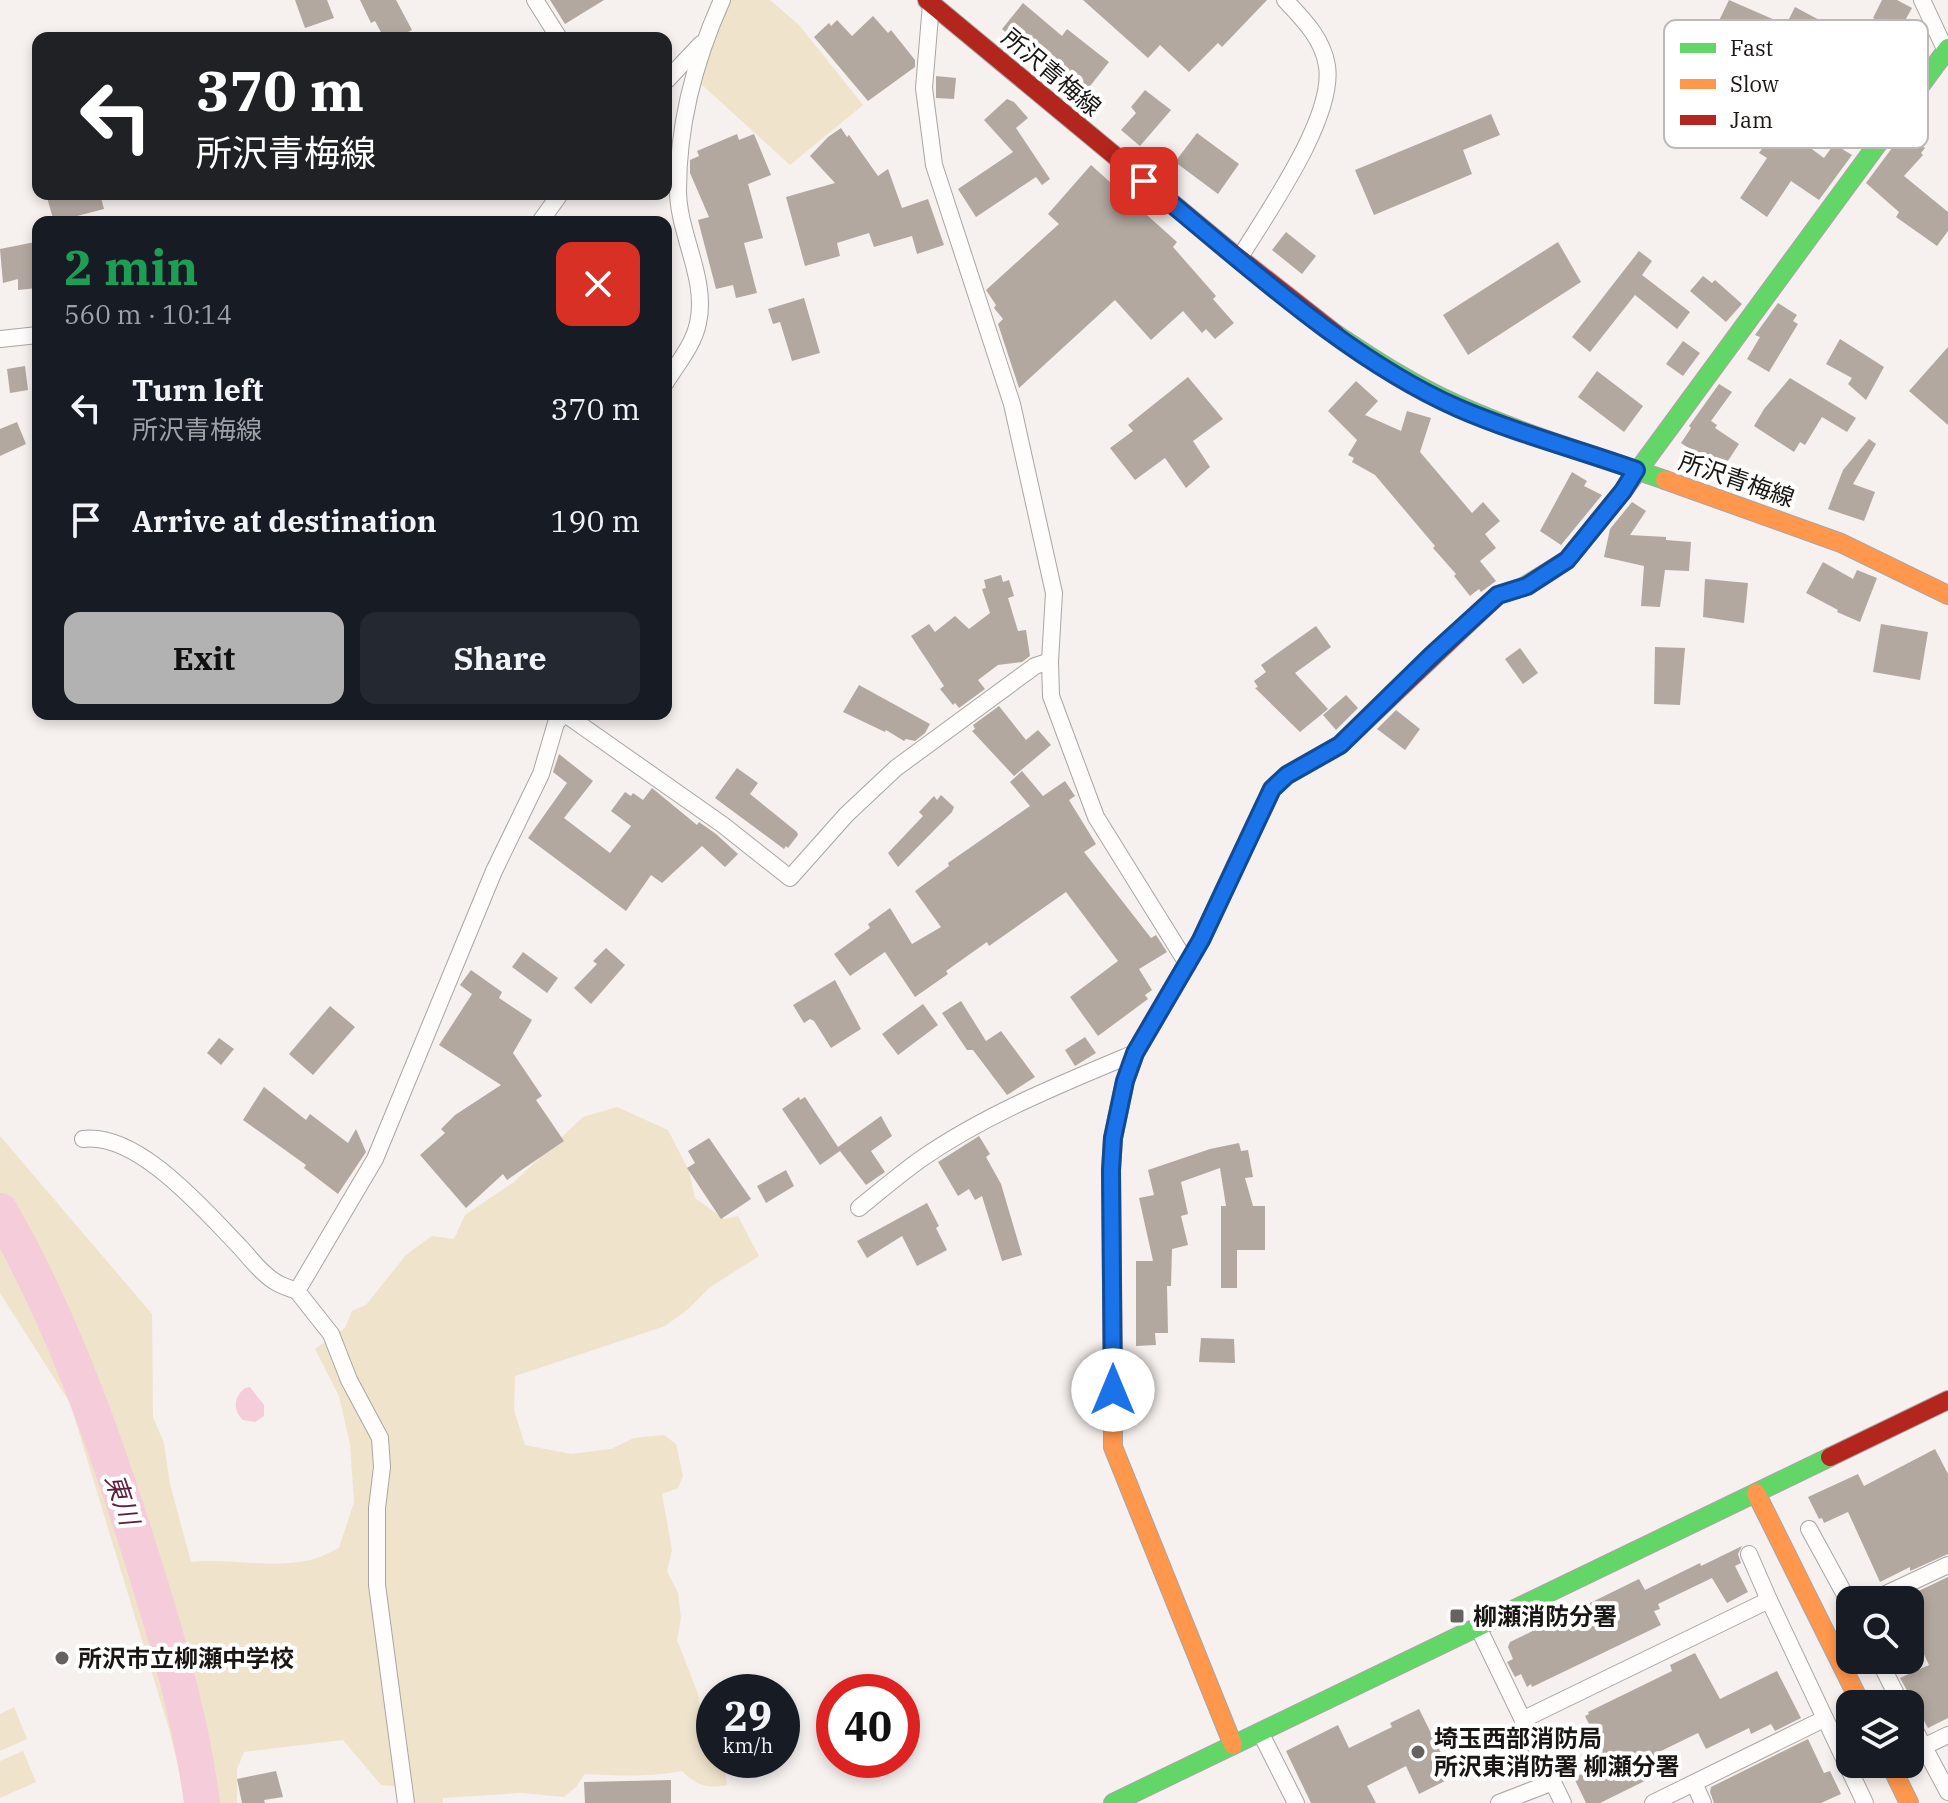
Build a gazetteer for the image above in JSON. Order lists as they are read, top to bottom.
{
  "streets": {
    "street": ["所沢青梅線"]
  },
  "water": ["東川"],
  "places": {
    "transit": ["柳瀬消防分署"],
    "other": ["所沢市立柳瀬中学校", "埼玉西部消防局 所沢東消防署 柳瀬分署"]
  },
  "legend": ["Fast", "Slow", "Jam"],
  "page": {
    "turn": ["370 m", "所沢青梅線"],
    "heading": ["2 min", "560 m · 10:14"],
    "list": [
      {
        "name": "Turn left",
        "note": "所沢青梅線",
        "value": "370 m"
      },
      {
        "name": "Arrive at destination",
        "value": "190 m"
      }
    ],
    "buttons": ["Exit", "Share"],
    "speed": "29 km/h",
    "limit": "40"
  }
}
